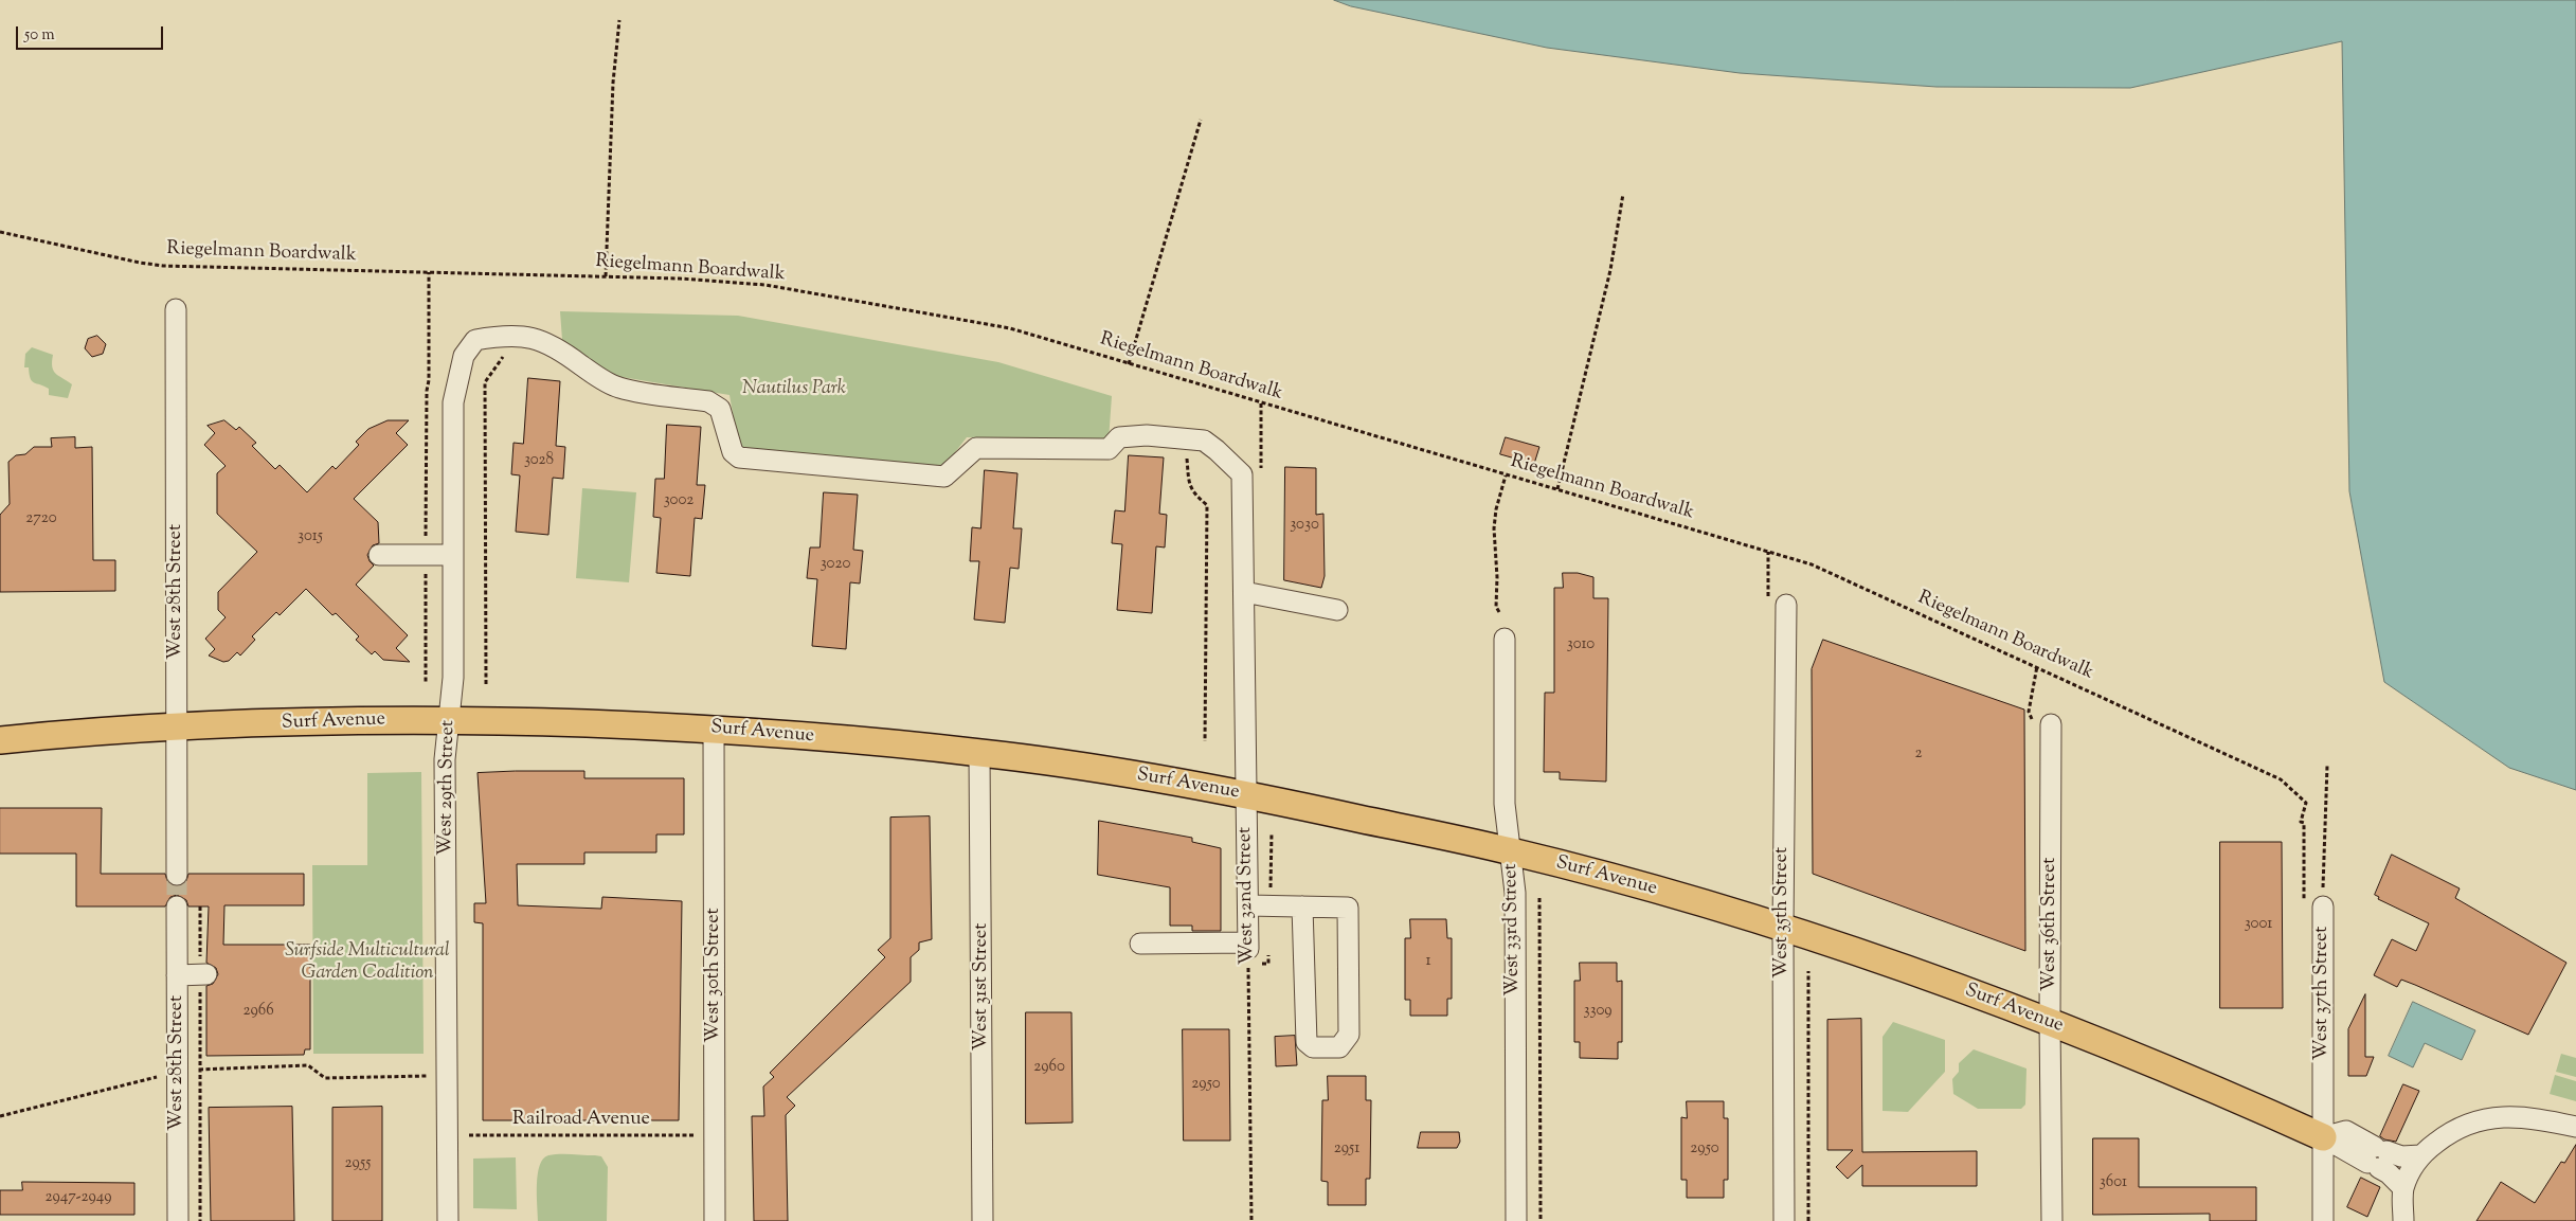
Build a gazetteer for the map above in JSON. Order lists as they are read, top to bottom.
{
  "streets": {
    "main road": ["Surf Avenue"],
    "street": [
      "West 28th Street",
      "West 29th Street",
      "West 32nd Street",
      "West 35th Street",
      "West 36th Street",
      "West 33rd Street",
      "West 30th Street",
      "West 31st Street",
      "West 37th Street"
    ],
    "path": ["Riegelmann Boardwalk", "Railroad Avenue"]
  },
  "crossings": [
    ["Riegelmann Boardwalk", "West 37th Street"],
    ["West 28th Street", "Surf Avenue"],
    ["Surf Avenue", "West 29th Street"],
    ["Surf Avenue", "West 32nd Street"],
    ["Surf Avenue", "West 35th Street"],
    ["Surf Avenue", "West 36th Street"],
    ["Surf Avenue", "West 33rd Street"],
    ["Surf Avenue", "West 30th Street"],
    ["Surf Avenue", "West 31st Street"],
    ["Surf Avenue", "West 37th Street"],
    ["West 29th Street", "West 32nd Street"]
  ],
  "parks": ["Nautilus Park", "Surfside Multicultural Garden Coalition"],
  "house_numbers": [
    "3028",
    "3002",
    "2720",
    "3030",
    "3015",
    "3020",
    "3010",
    "2",
    "3001",
    "1",
    "2966",
    "3309",
    "2960",
    "2950",
    "2951",
    "2950",
    "2955",
    "3601",
    "2947-2949"
  ],
  "scale_bar": "50 m"
}
